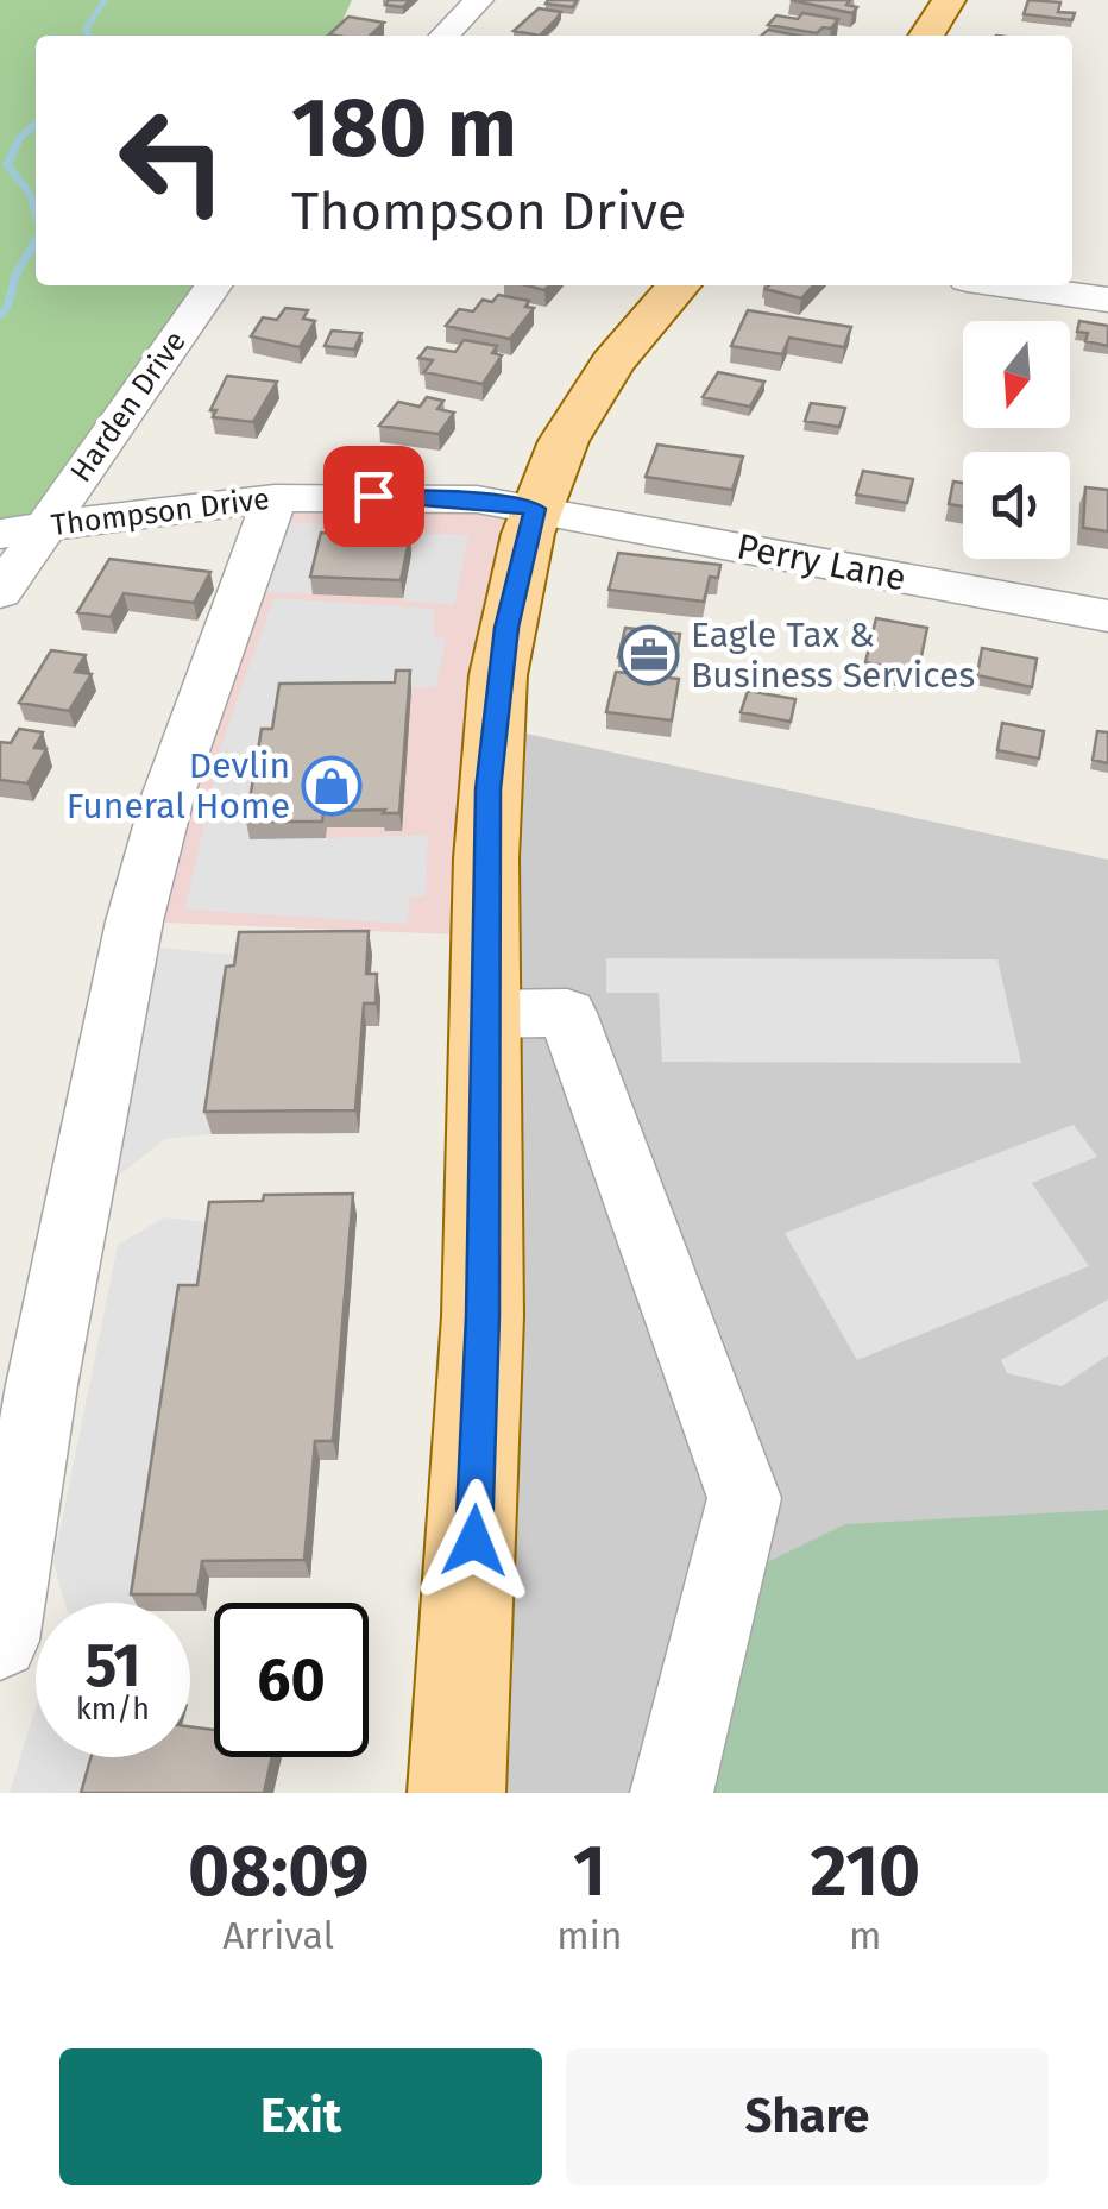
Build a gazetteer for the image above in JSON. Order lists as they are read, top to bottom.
{
  "streets": {
    "street": ["Harden Drive", "Thompson Drive", "Perry Lane"]
  },
  "crossings": [
    ["Harden Drive", "Thompson Drive"],
    ["Thompson Drive", "Perry Lane"]
  ],
  "places": {
    "office": ["Eagle Tax & Business Services"],
    "shop": ["Devlin Funeral Home"]
  },
  "north": "bottom",
  "page": {
    "turn": ["180 m", "Thompson Drive"],
    "speed": "51 km/h",
    "limit": "60",
    "eta": [
      "08:09",
      "Arrival",
      "1",
      "min",
      "210",
      "m"
    ],
    "buttons": ["Exit", "Share"]
  }
}
